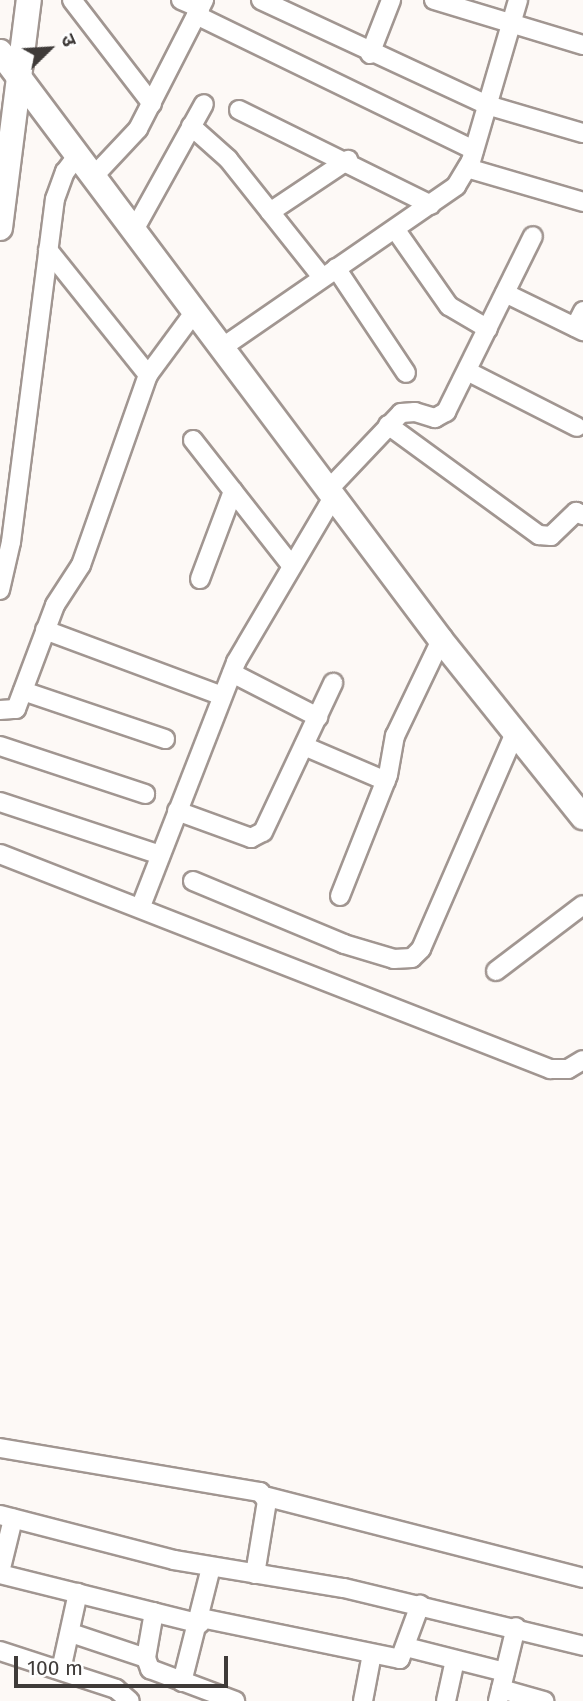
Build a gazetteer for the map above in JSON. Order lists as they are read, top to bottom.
{
  "scale_bar": "100 m",
  "north": "top right"
}
